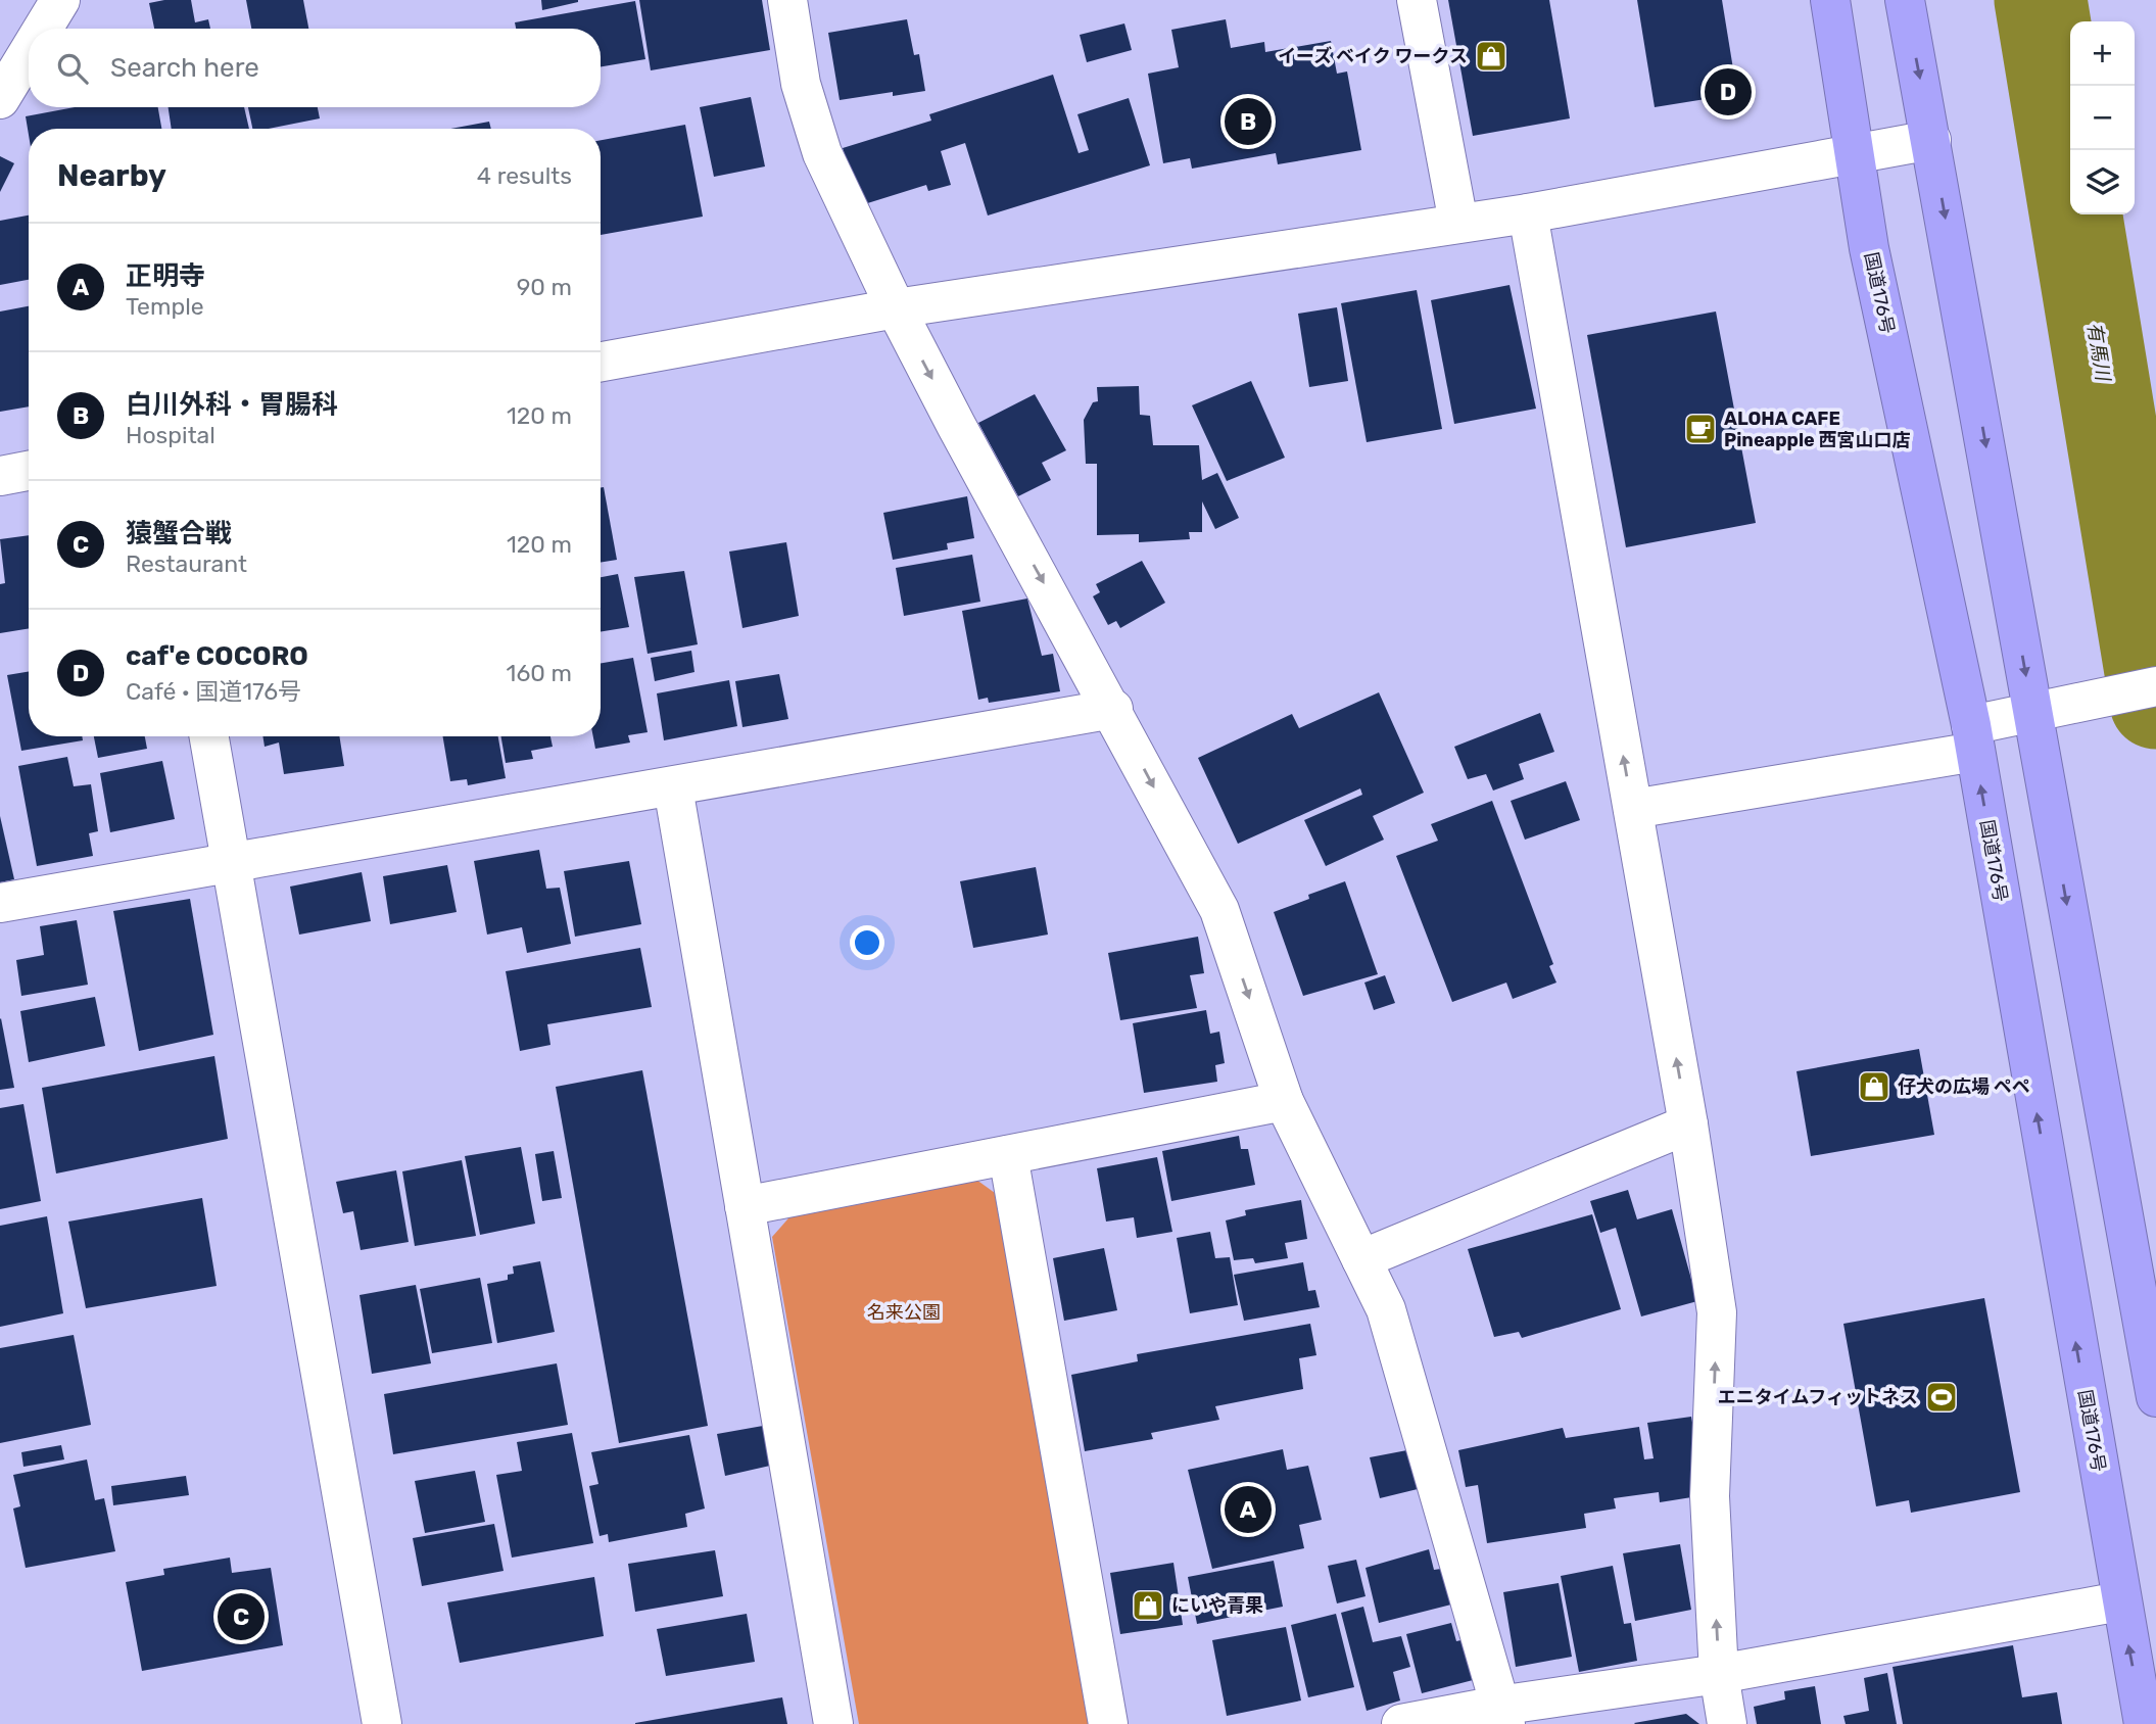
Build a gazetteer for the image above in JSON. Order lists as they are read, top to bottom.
{
  "streets": {
    "highway": ["国道176号"]
  },
  "water": ["有馬川"],
  "parks": ["名来公園"],
  "places": {
    "shop": ["イーズ ベイク ワークス", "仔犬の広場 ペペ", "にいや青果"],
    "cafe": ["ALOHA CAFE Pineapple 西宮山口店"],
    "sports": ["エニタイムフィットネス"]
  },
  "page": {
    "map_buttons": ["+", "−"],
    "search": "Search here",
    "pins": [
      "D",
      "B",
      "A",
      "C"
    ],
    "heading": ["Nearby", "4 results"],
    "list": [
      {
        "mark": "A",
        "name": "正明寺",
        "note": "Temple",
        "value": "90 m"
      },
      {
        "mark": "B",
        "name": "白川外科・胃腸科",
        "note": "Hospital",
        "value": "120 m"
      },
      {
        "mark": "C",
        "name": "猿蟹合戦",
        "note": "Restaurant",
        "value": "120 m"
      },
      {
        "mark": "D",
        "name": "caf'e COCORO",
        "note": "Café · 国道176号",
        "value": "160 m"
      }
    ]
  }
}
